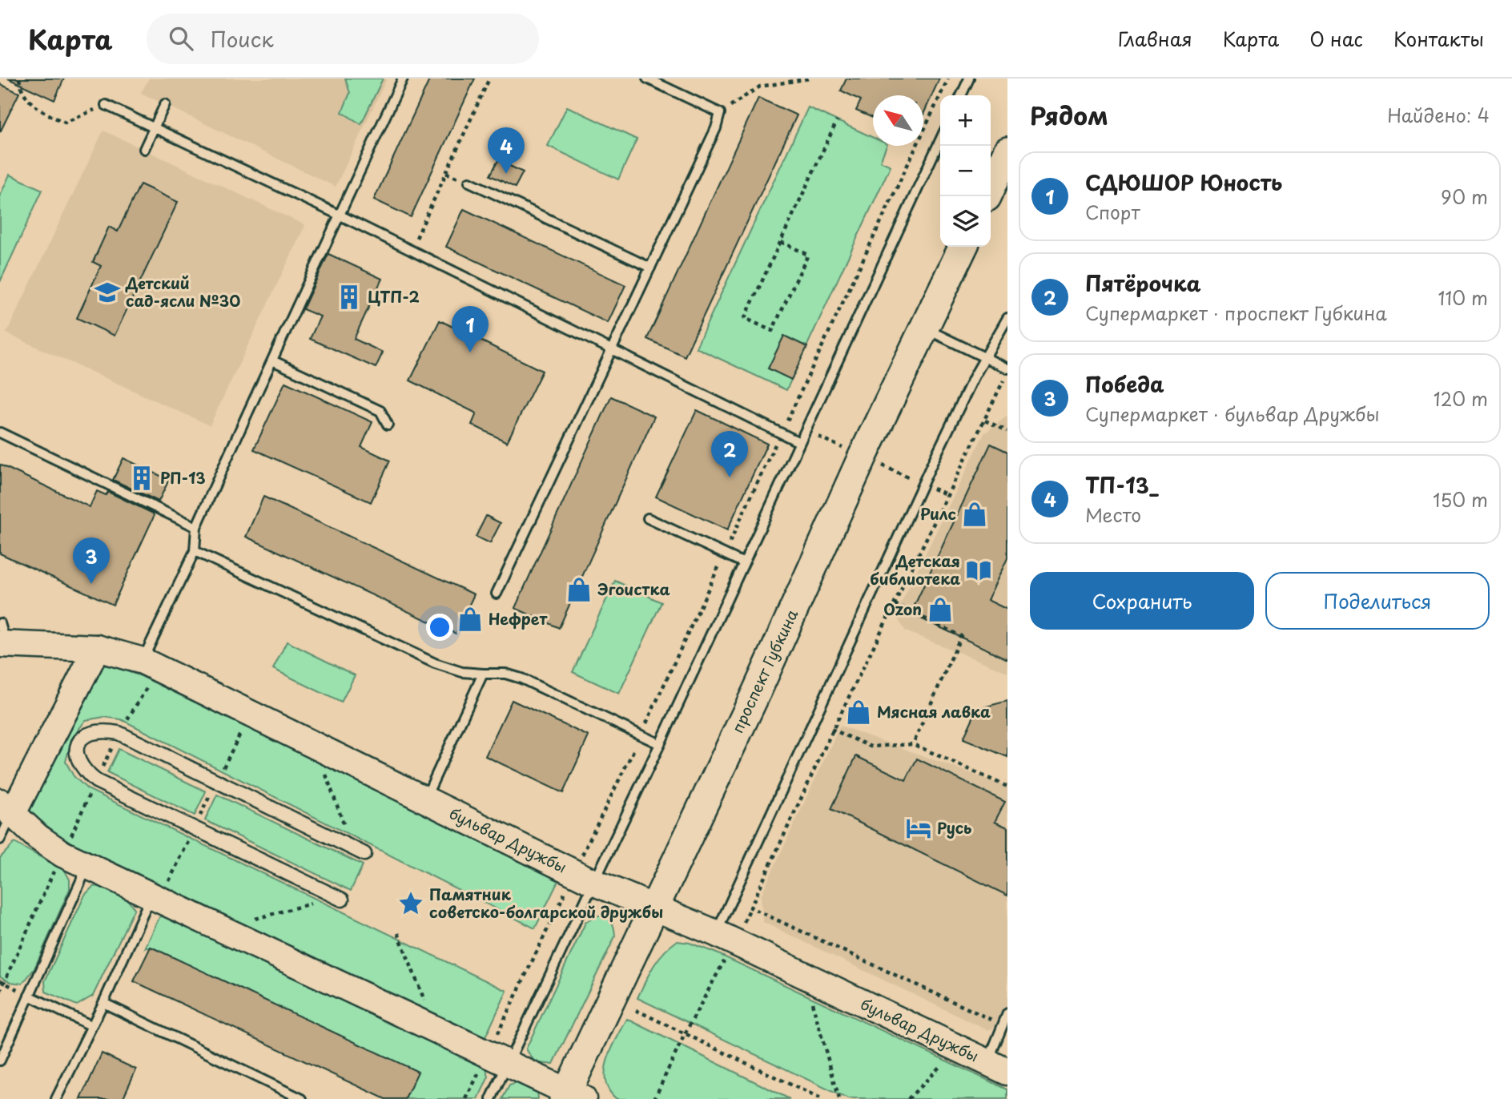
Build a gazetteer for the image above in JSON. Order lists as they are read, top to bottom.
{
  "streets": {
    "main road": ["проспект Губкина", "бульвар Дружбы"]
  },
  "crossings": [
    ["проспект Губкина", "бульвар Дружбы"]
  ],
  "places": {
    "school or university": ["Детский сад-ясли №30"],
    "building": ["ЦТП-2", "РП-13"],
    "shop": [
      "Рилс",
      "Эгоистка",
      "Ozon",
      "Нефрет",
      "Мясная лавка"
    ],
    "library": ["Детская библиотека"],
    "hotel": ["Русь"],
    "place": ["Памятник советско-болгарской дружбы"]
  },
  "north": "top left",
  "page": {
    "header": "Карта",
    "search": "Поиск",
    "nav": [
      "Главная",
      "Карта",
      "О нас",
      "Контакты"
    ],
    "heading": ["Рядом", "Найдено: 4"],
    "map_buttons": ["+", "−"],
    "pins": [
      "4",
      "1",
      "2",
      "3"
    ],
    "list": [
      {
        "mark": "1",
        "name": "СДЮШОР Юность",
        "note": "Спорт",
        "value": "90 m"
      },
      {
        "mark": "2",
        "name": "Пятёрочка",
        "note": "Супермаркет · проспект Губкина",
        "value": "110 m"
      },
      {
        "mark": "3",
        "name": "Победа",
        "note": "Супермаркет · бульвар Дружбы",
        "value": "120 m"
      },
      {
        "mark": "4",
        "name": "ТП-13_",
        "note": "Место",
        "value": "150 m"
      }
    ],
    "buttons": ["Сохранить", "Поделиться"]
  }
}
